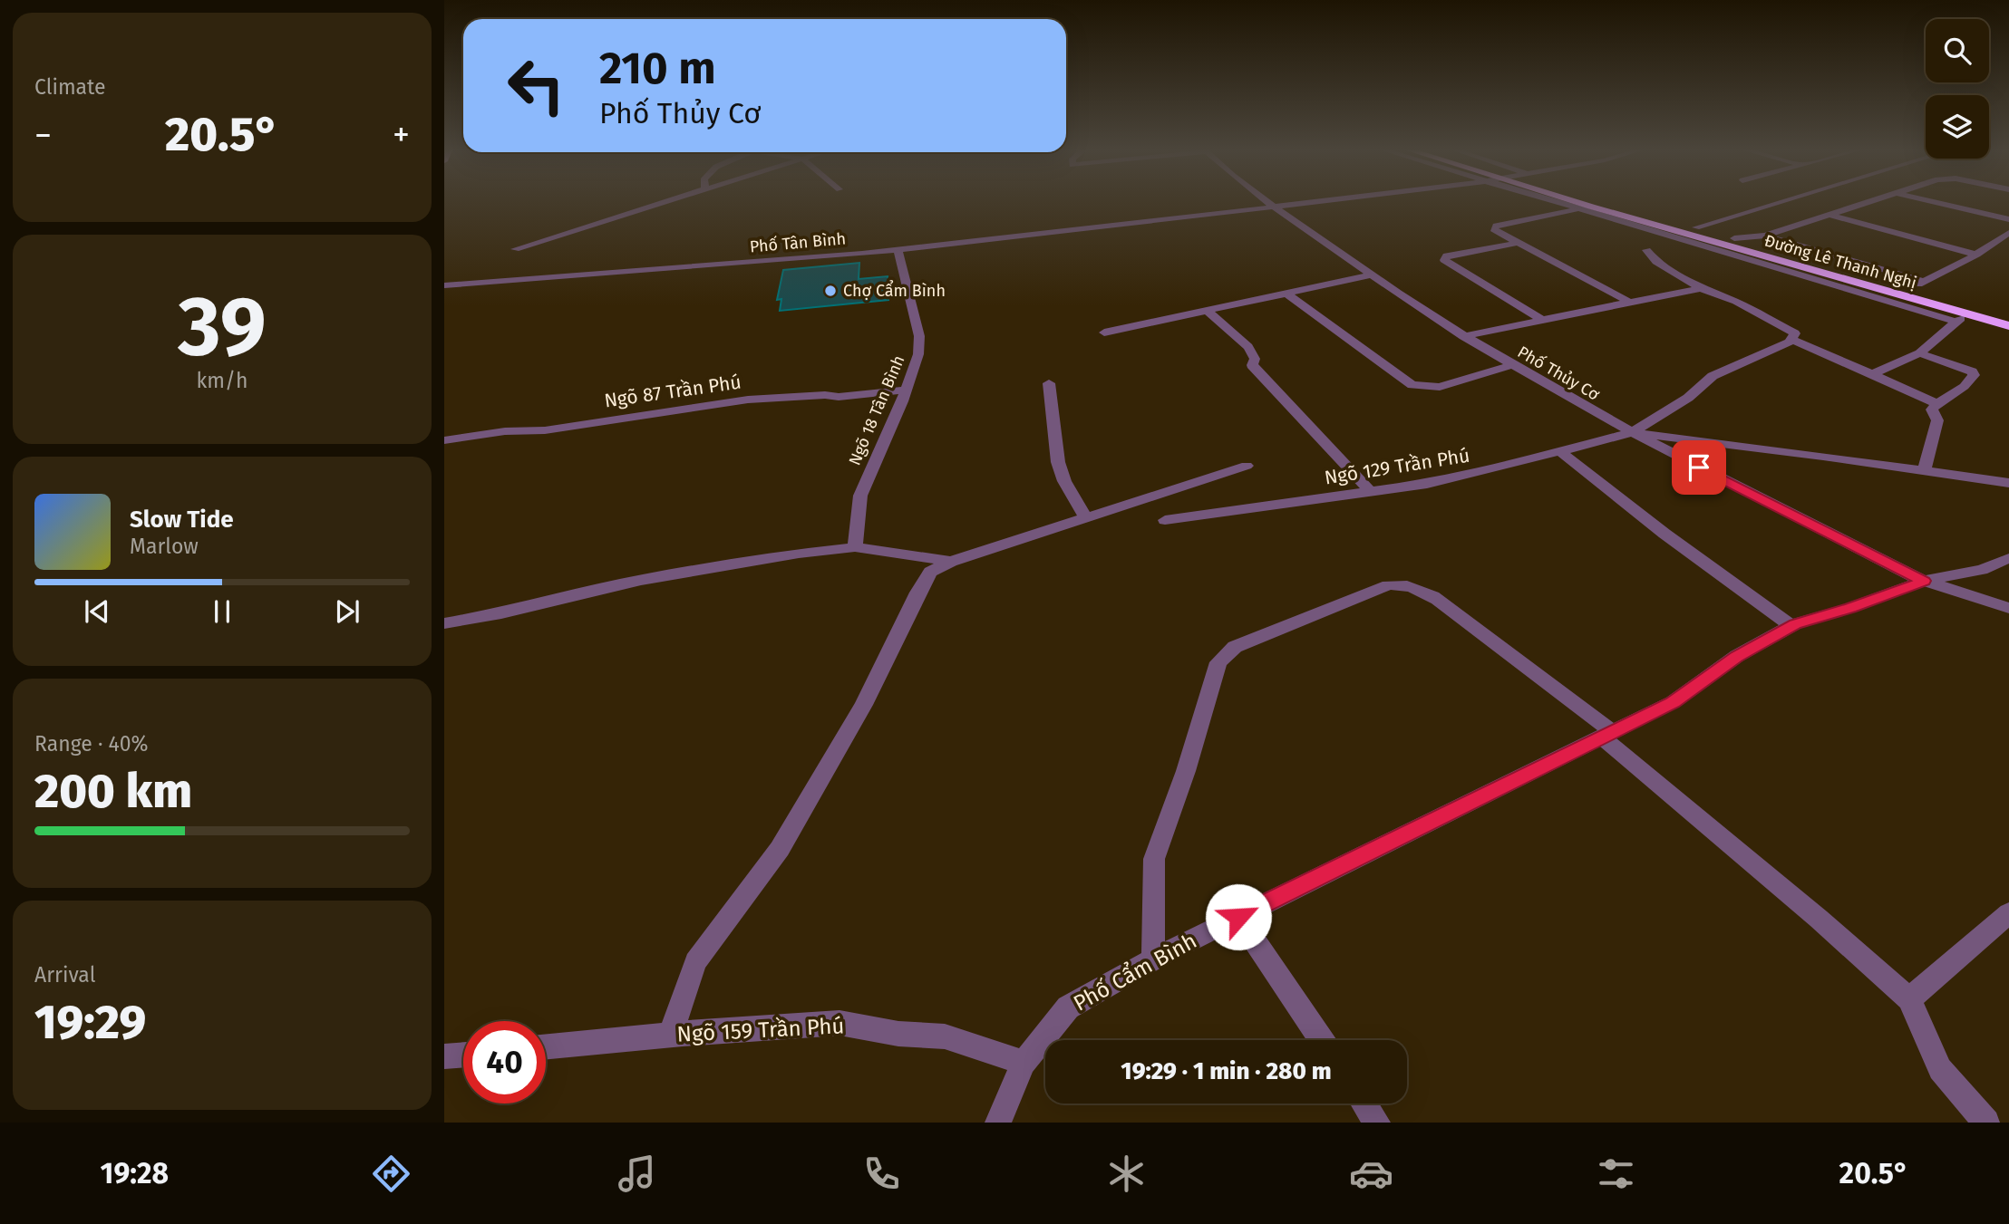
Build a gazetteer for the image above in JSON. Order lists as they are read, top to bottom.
{
  "streets": {
    "highway": ["Đường Lê Thanh Nghị"],
    "street": [
      "Phố Tân Bình",
      "Phố Thủy Cơ",
      "Ngõ 87 Trần Phú",
      "Ngõ 18 Tân Bình",
      "Ngõ 129 Trần Phú",
      "Phố Cẩm Bình",
      "Ngõ 159 Trần Phú"
    ]
  },
  "crossings": [
    ["Phố Tân Bình", "Phố Thủy Cơ"],
    ["Phố Tân Bình", "Ngõ 18 Tân Bình"],
    ["Phố Thủy Cơ", "Ngõ 129 Trần Phú"],
    ["Phố Thủy Cơ", "Phố Cẩm Bình"],
    ["Ngõ 87 Trần Phú", "Ngõ 18 Tân Bình"],
    ["Phố Cẩm Bình", "Ngõ 159 Trần Phú"]
  ],
  "places": ["Chợ Cẩm Bình"],
  "page": {
    "tile": [
      "Climate",
      ["39", "km/h"],
      ["Range · 40%", "200 km"],
      ["Arrival", "19:29"]
    ],
    "turn": ["210 m", "Phố Thủy Cơ"],
    "heat": ["−", "20.5°", "+"],
    "song": ["Slow Tide", "Marlow"],
    "limit": "40",
    "trip": "19:29 · 1 min · 280 m",
    "tabs": ["19:28", "20.5°"]
  }
}
